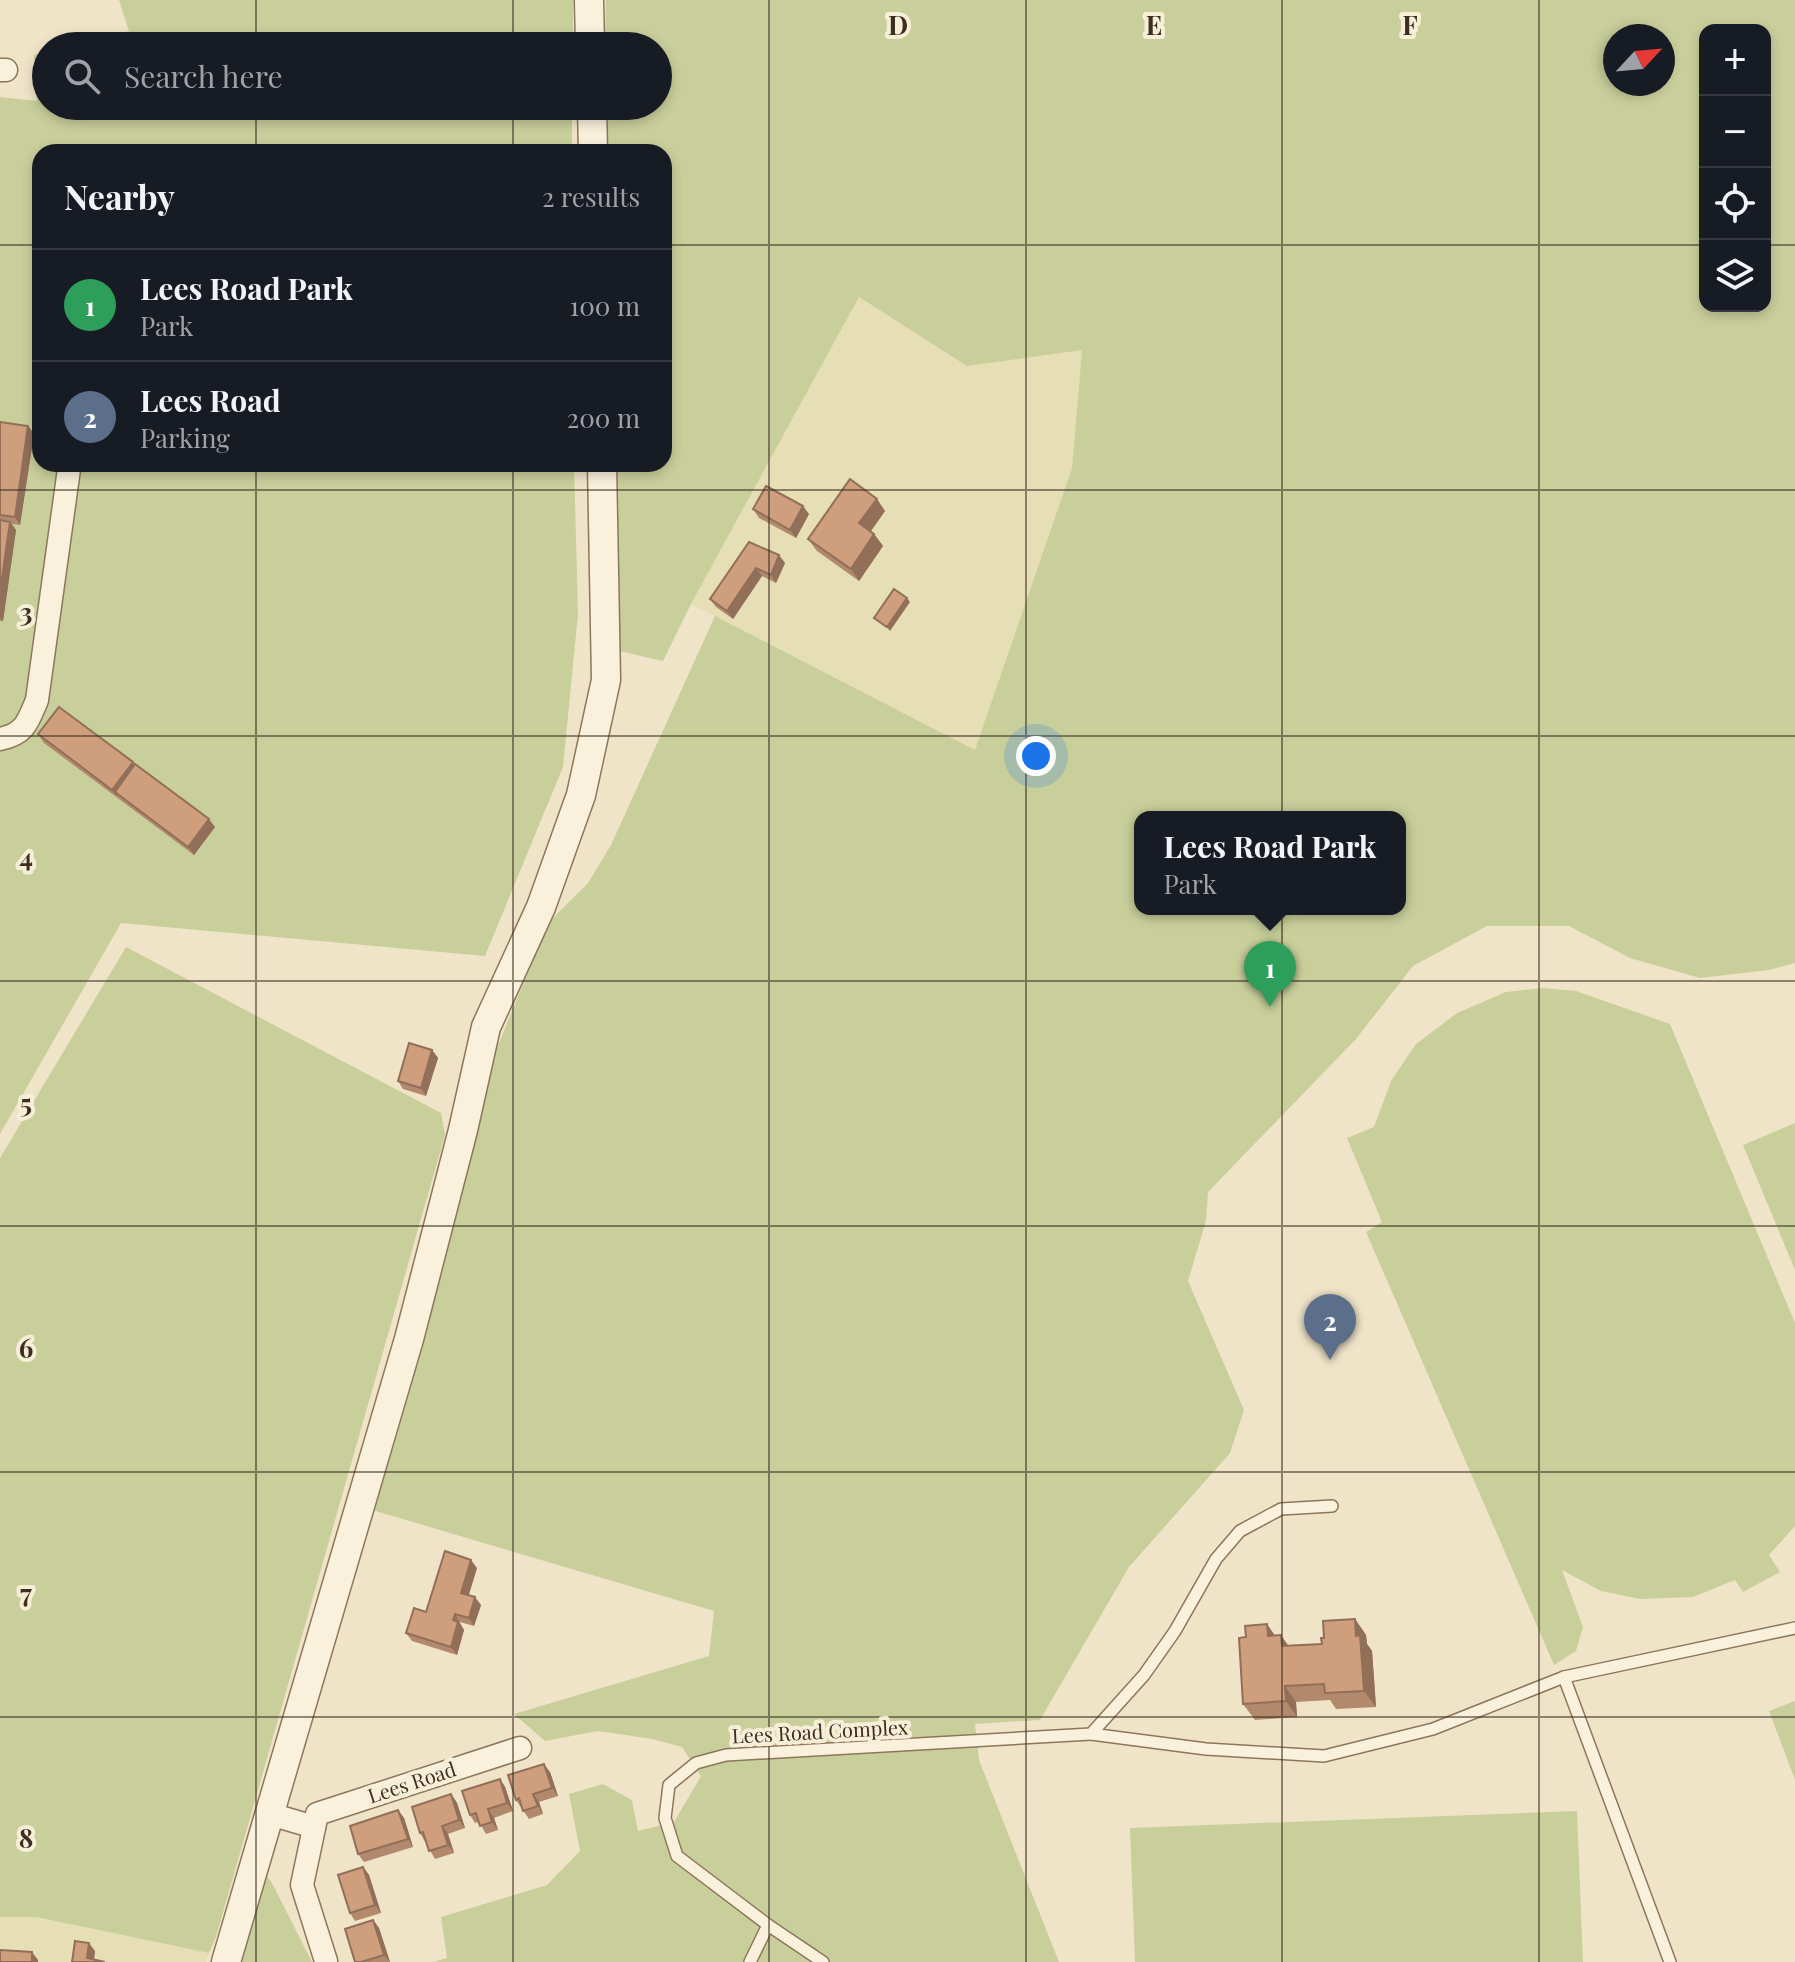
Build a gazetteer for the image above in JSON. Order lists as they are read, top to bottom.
{
  "streets": {
    "street": ["Lees Road"],
    "lane": ["Lees Road Complex"]
  },
  "north": "top right",
  "page": {
    "map_buttons": ["+", "−"],
    "search": "Search here",
    "heading": ["Nearby", "2 results"],
    "list": [
      {
        "mark": "1",
        "name": "Lees Road Park",
        "note": "Park",
        "value": "100 m"
      },
      {
        "mark": "2",
        "name": "Lees Road",
        "note": "Parking",
        "value": "200 m"
      }
    ],
    "popup": ["Lees Road Park", "Park"],
    "pins": ["1", "2"]
  },
  "grid": {
    "columns": ["D", "E", "F"],
    "rows": [
      "3",
      "4",
      "5",
      "6",
      "7",
      "8"
    ]
  }
}
